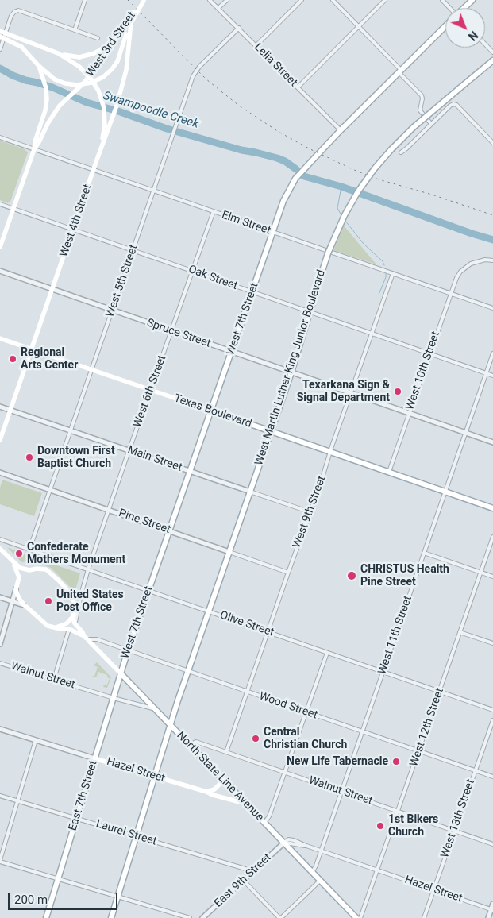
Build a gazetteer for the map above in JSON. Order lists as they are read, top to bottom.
{
  "streets": {
    "main road": [
      "West 3rd Street",
      "West 4th Street",
      "West 7th Street",
      "West Martin Luther King Junior Boulevard",
      "Texas Boulevard",
      "Hazel Street",
      "North State Line Avenue",
      "East 7th Street"
    ],
    "street": [
      "Lelia Street",
      "Elm Street",
      "Oak Street",
      "West 5th Street",
      "Spruce Street",
      "West 10th Street",
      "West 6th Street",
      "Main Street",
      "West 9th Street",
      "Pine Street",
      "Olive Street",
      "West 11th Street",
      "Walnut Street",
      "Wood Street",
      "West 12th Street",
      "West 13th Street",
      "Laurel Street",
      "East 9th Street"
    ]
  },
  "crossings": [
    ["West 3rd Street", "West 4th Street"],
    ["West 3rd Street", "Elm Street"],
    ["West 3rd Street", "Oak Street"],
    ["Lelia Street", "West 5th Street"],
    ["Lelia Street", "West 7th Street"],
    ["West 4th Street", "Elm Street"],
    ["West 4th Street", "Oak Street"],
    ["West 4th Street", "Spruce Street"],
    ["West 4th Street", "Texas Boulevard"],
    ["West 4th Street", "Main Street"],
    ["Elm Street", "West 5th Street"],
    ["Elm Street", "West 7th Street"],
    ["Elm Street", "West 10th Street"],
    ["Elm Street", "West 6th Street"],
    ["Elm Street", "West 9th Street"],
    ["Oak Street", "West 5th Street"],
    ["Oak Street", "West 7th Street"],
    ["Oak Street", "West Martin Luther King Junior Boulevard"],
    ["Oak Street", "West 10th Street"],
    ["Oak Street", "West 6th Street"],
    ["Oak Street", "West 9th Street"],
    ["Oak Street", "West 11th Street"],
    ["West 5th Street", "Spruce Street"],
    ["West 5th Street", "Texas Boulevard"],
    ["West 5th Street", "Main Street"],
    ["West 5th Street", "Pine Street"],
    ["West 5th Street", "Olive Street"],
    ["West 7th Street", "Spruce Street"],
    ["West 7th Street", "Texas Boulevard"],
    ["West 7th Street", "Main Street"],
    ["West 7th Street", "Pine Street"],
    ["West 7th Street", "Olive Street"],
    ["West 7th Street", "Wood Street"],
    ["West 7th Street", "North State Line Avenue"],
    ["West 7th Street", "East 7th Street"],
    ["Spruce Street", "West Martin Luther King Junior Boulevard"],
    ["Spruce Street", "West 10th Street"],
    ["Spruce Street", "West 6th Street"],
    ["Spruce Street", "West 9th Street"],
    ["Spruce Street", "West 11th Street"],
    ["West Martin Luther King Junior Boulevard", "Texas Boulevard"],
    ["West Martin Luther King Junior Boulevard", "Main Street"],
    ["West Martin Luther King Junior Boulevard", "Pine Street"],
    ["West Martin Luther King Junior Boulevard", "Olive Street"],
    ["West Martin Luther King Junior Boulevard", "Wood Street"],
    ["West Martin Luther King Junior Boulevard", "Hazel Street"],
    ["West Martin Luther King Junior Boulevard", "North State Line Avenue"],
    ["West Martin Luther King Junior Boulevard", "Laurel Street"],
    ["West 10th Street", "Texas Boulevard"],
    ["West 6th Street", "Texas Boulevard"],
    ["West 6th Street", "Main Street"],
    ["West 6th Street", "Pine Street"],
    ["West 6th Street", "Olive Street"],
    ["West 6th Street", "North State Line Avenue"],
    ["Texas Boulevard", "West 9th Street"],
    ["Texas Boulevard", "West 11th Street"],
    ["Main Street", "West 9th Street"],
    ["West 9th Street", "Pine Street"],
    ["West 9th Street", "Olive Street"],
    ["West 9th Street", "Walnut Street"],
    ["West 9th Street", "Wood Street"],
    ["Olive Street", "West 11th Street"],
    ["Olive Street", "West 12th Street"],
    ["West 11th Street", "Walnut Street"],
    ["West 11th Street", "Wood Street"],
    ["West 11th Street", "Hazel Street"],
    ["West 11th Street", "North State Line Avenue"],
    ["Walnut Street", "West 12th Street"],
    ["Walnut Street", "North State Line Avenue"],
    ["Walnut Street", "East 7th Street"],
    ["Walnut Street", "West 13th Street"],
    ["Wood Street", "West 12th Street"],
    ["Wood Street", "North State Line Avenue"],
    ["Wood Street", "West 13th Street"],
    ["West 12th Street", "Hazel Street"],
    ["Hazel Street", "North State Line Avenue"],
    ["Hazel Street", "East 7th Street"],
    ["Hazel Street", "West 13th Street"],
    ["Hazel Street", "East 9th Street"],
    ["North State Line Avenue", "East 7th Street"],
    ["North State Line Avenue", "East 9th Street"],
    ["East 7th Street", "Laurel Street"],
    ["Laurel Street", "East 9th Street"]
  ],
  "water": ["Swampoodle Creek"],
  "places": [
    "Regional Arts Center",
    "Texarkana Sign & Signal Department",
    "Downtown First Baptist Church",
    "Confederate Mothers Monument",
    "CHRISTUS Health Pine Street",
    "United States Post Office",
    "Central Christian Church",
    "New Life Tabernacle",
    "1st Bikers Church"
  ],
  "scale_bar": "200 m",
  "north": "bottom right"
}
